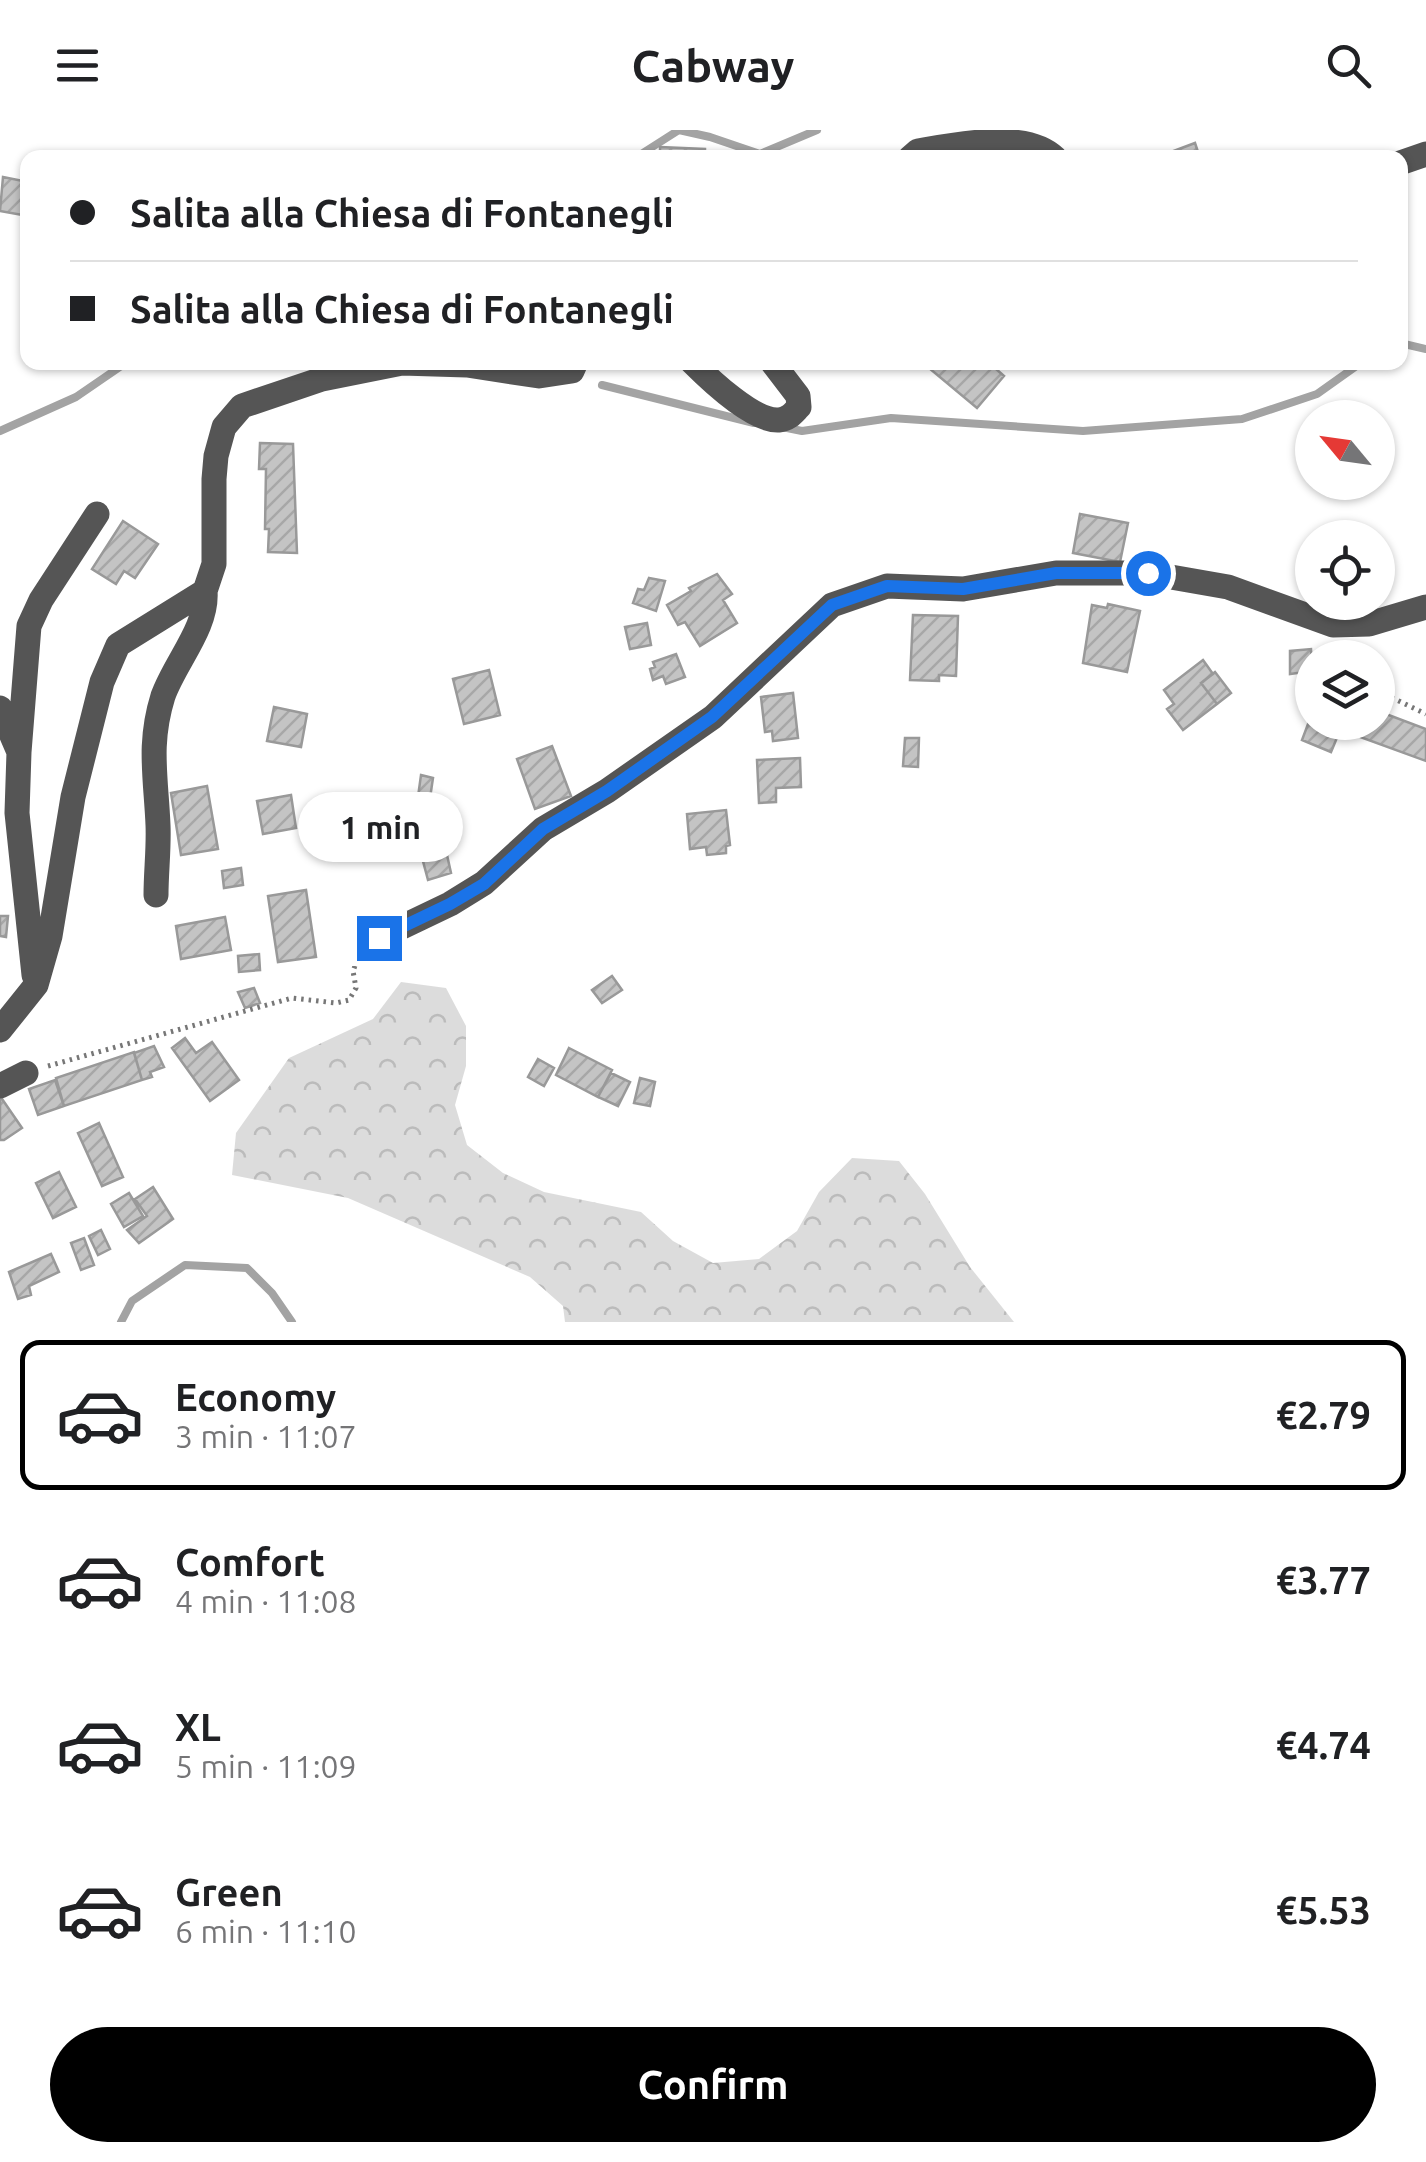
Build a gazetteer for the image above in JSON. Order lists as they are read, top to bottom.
{
  "north": "top left",
  "page": {
    "header": "Cabway",
    "banner": ["Salita alla Chiesa di Fontanegli", "Salita alla Chiesa di Fontanegli"],
    "bubble": "1 min",
    "list": [
      {
        "name": "Economy",
        "note": "3 min · 11:07",
        "value": "€2.79"
      },
      {
        "name": "Comfort",
        "note": "4 min · 11:08",
        "value": "€3.77"
      },
      {
        "name": "XL",
        "note": "5 min · 11:09",
        "value": "€4.74"
      },
      {
        "name": "Green",
        "note": "6 min · 11:10",
        "value": "€5.53"
      }
    ],
    "buttons": "Confirm"
  }
}
